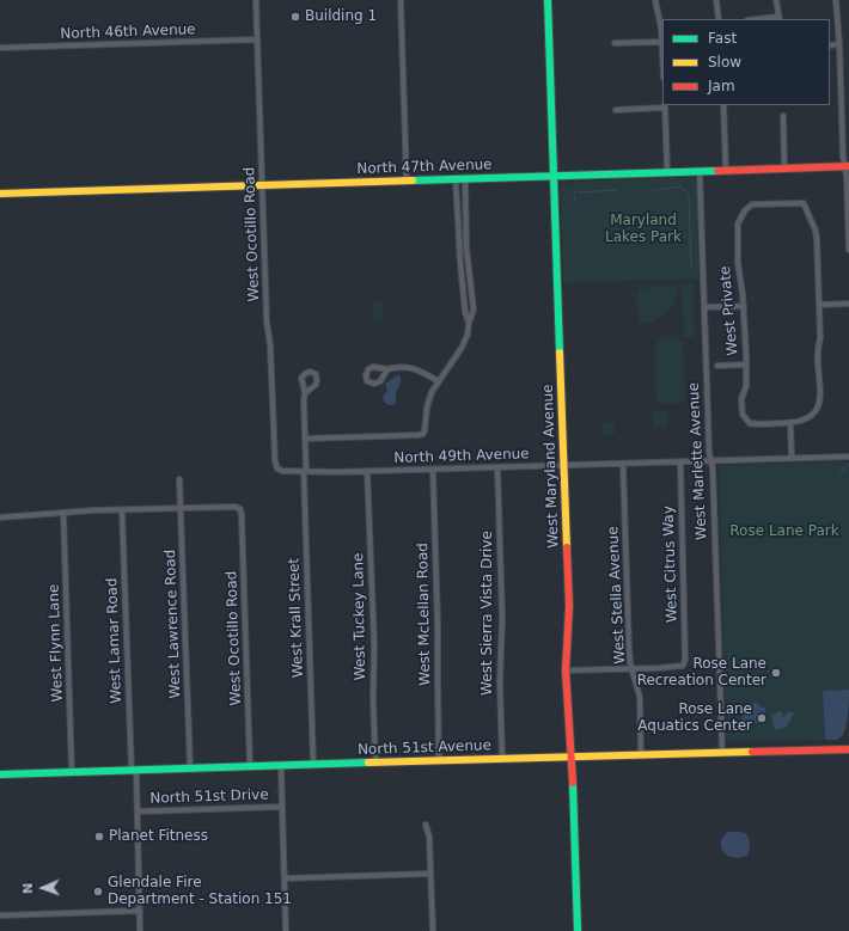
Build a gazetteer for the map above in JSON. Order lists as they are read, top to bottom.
{
  "streets": {
    "street": [
      "North 46th Avenue",
      "North 47th Avenue",
      "West Ocotillo Road",
      "West Private",
      "North 49th Avenue",
      "West Marlette Avenue",
      "West Maryland Avenue",
      "West Citrus Way",
      "West Stella Avenue",
      "West Sierra Vista Drive",
      "West McLellan Road",
      "West Tuckey Lane",
      "West Krall Street",
      "West Lawrence Road",
      "West Lamar Road",
      "West Flynn Lane",
      "North 51st Avenue",
      "North 51st Drive"
    ]
  },
  "crossings": [
    ["North 46th Avenue", "West Ocotillo Road"],
    ["North 47th Avenue", "West Ocotillo Road"],
    ["North 47th Avenue", "West Marlette Avenue"],
    ["North 47th Avenue", "West Maryland Avenue"],
    ["West Ocotillo Road", "North 49th Avenue"],
    ["West Ocotillo Road", "West Lawrence Road"],
    ["West Ocotillo Road", "North 51st Avenue"],
    ["North 49th Avenue", "West Marlette Avenue"],
    ["North 49th Avenue", "West Maryland Avenue"],
    ["North 49th Avenue", "West Citrus Way"],
    ["North 49th Avenue", "West Stella Avenue"],
    ["North 49th Avenue", "West Sierra Vista Drive"],
    ["North 49th Avenue", "West McLellan Road"],
    ["North 49th Avenue", "West Tuckey Lane"],
    ["North 49th Avenue", "West Krall Street"],
    ["West Marlette Avenue", "North 51st Avenue"],
    ["West Maryland Avenue", "North 51st Avenue"],
    ["West Citrus Way", "West Stella Avenue"],
    ["West Stella Avenue", "North 51st Avenue"],
    ["West Sierra Vista Drive", "North 51st Avenue"],
    ["West McLellan Road", "North 51st Avenue"],
    ["West Tuckey Lane", "North 51st Avenue"],
    ["West Krall Street", "North 51st Avenue"],
    ["West Lawrence Road", "North 51st Avenue"],
    ["West Lamar Road", "North 51st Avenue"],
    ["West Lamar Road", "North 51st Drive"],
    ["West Flynn Lane", "North 51st Avenue"]
  ],
  "parks": ["Maryland Lakes Park", "Rose Lane Park"],
  "places": [
    "Building 1",
    "Rose Lane Recreation Center",
    "Rose Lane Aquatics Center",
    "Planet Fitness",
    "Glendale Fire Department - Station 151"
  ],
  "legend": ["Fast", "Slow", "Jam"],
  "north": "left"
}
